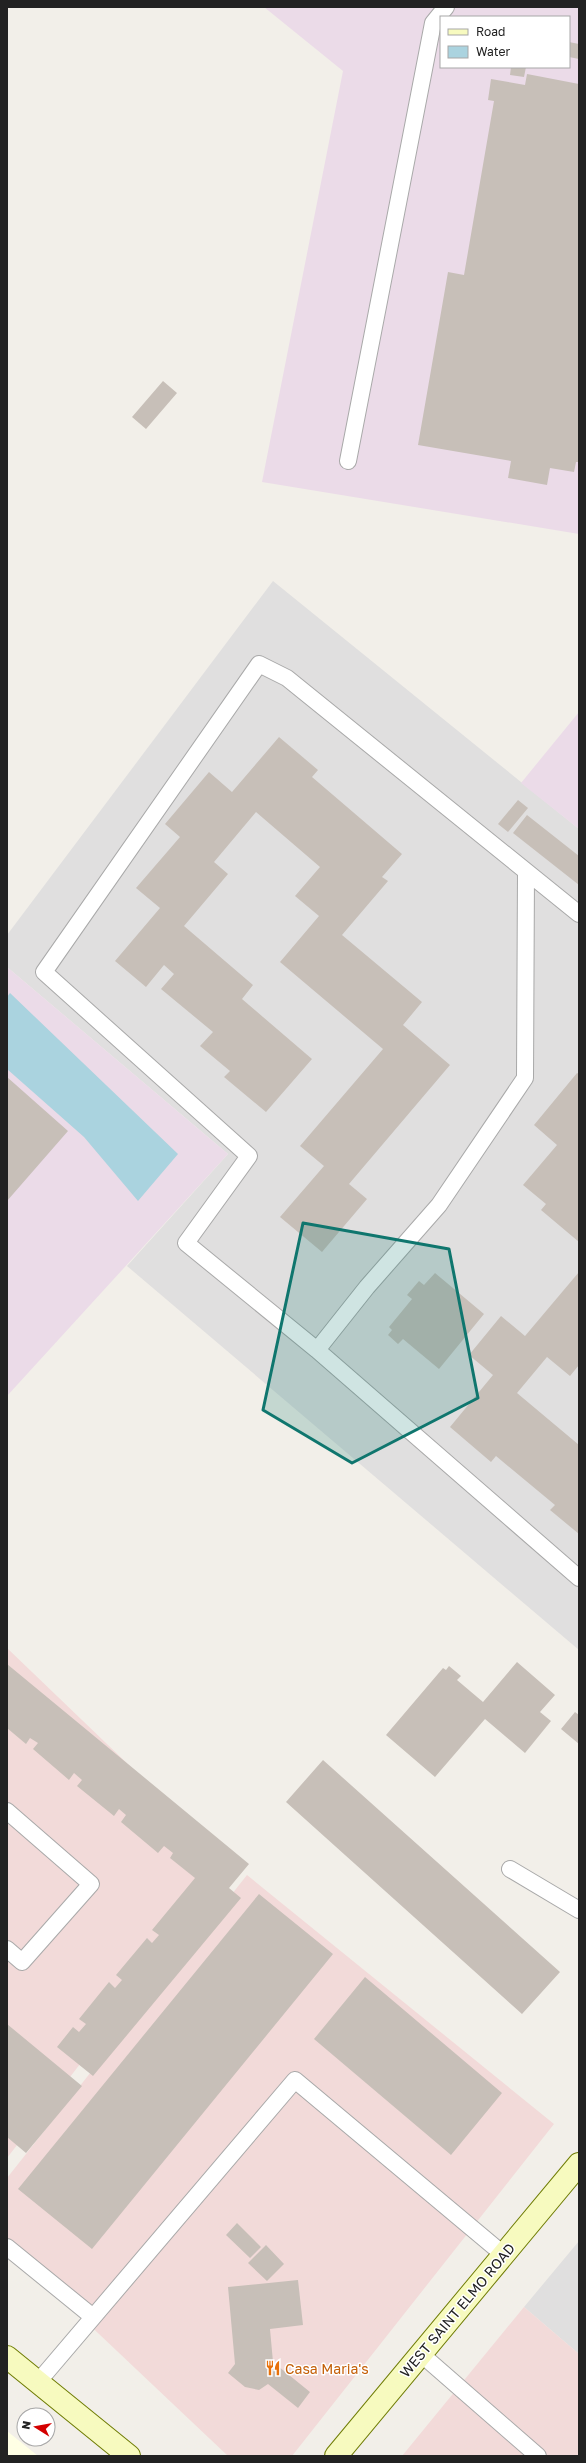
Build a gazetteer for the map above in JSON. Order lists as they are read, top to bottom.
{
  "streets": {
    "street": ["WEST SAINT ELMO ROAD"]
  },
  "places": {
    "restaurant": ["Casa Maria's"]
  },
  "legend": ["Road", "Water"],
  "north": "left"
}
